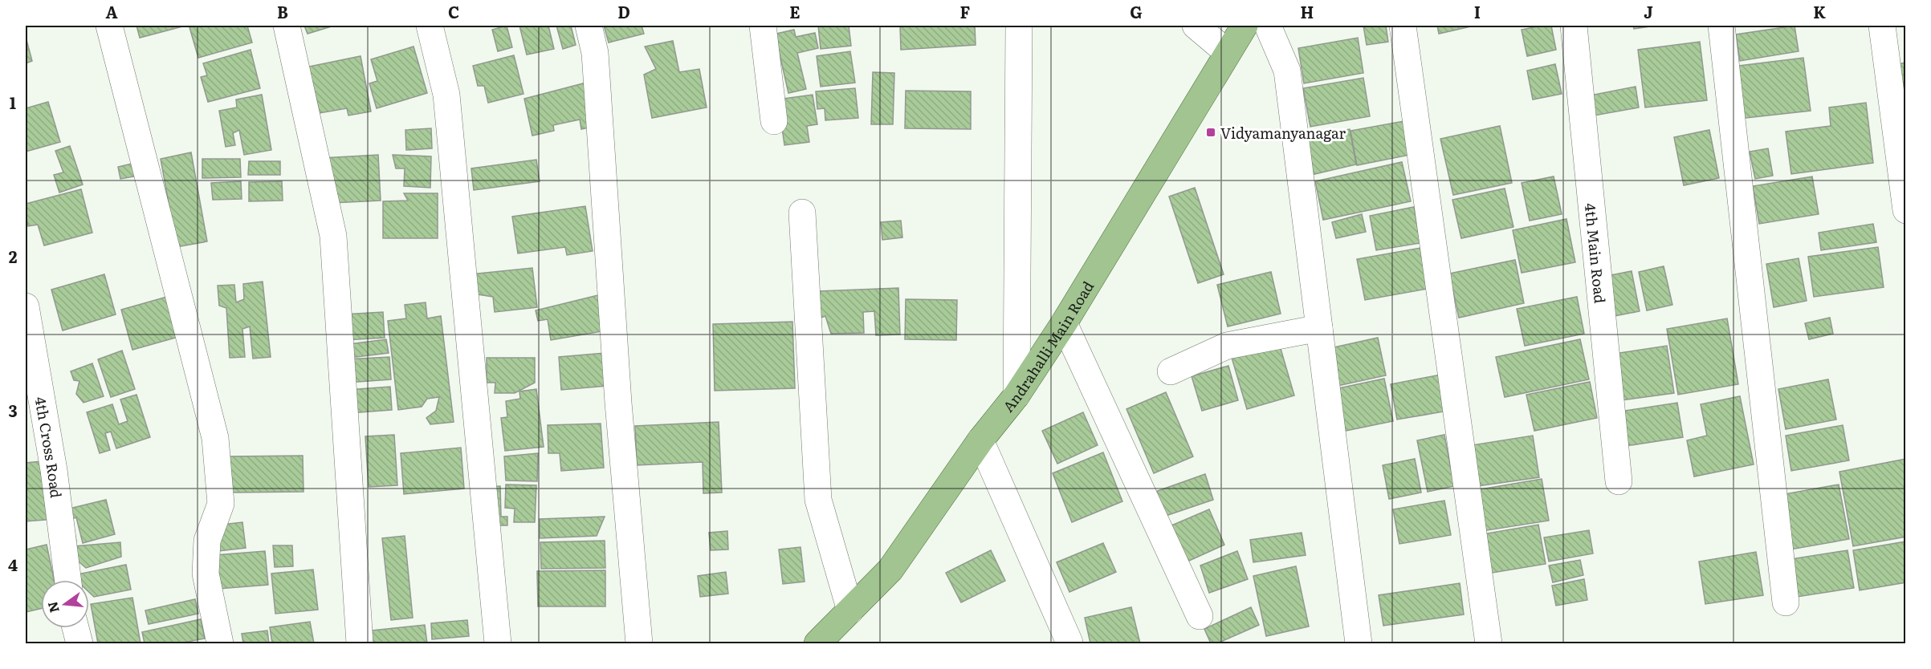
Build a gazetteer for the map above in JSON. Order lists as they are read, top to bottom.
{
  "streets": {
    "main road": ["Andrahalli Main Road"],
    "street": ["4th Main Road", "4th Cross Road"]
  },
  "places": {
    "transit": ["Vidyamanyanagar"]
  },
  "north": "left",
  "grid": {
    "columns": [
      "A",
      "B",
      "C",
      "D",
      "E",
      "F",
      "G",
      "H",
      "I",
      "J",
      "K"
    ],
    "rows": [
      "1",
      "2",
      "3",
      "4"
    ]
  }
}
